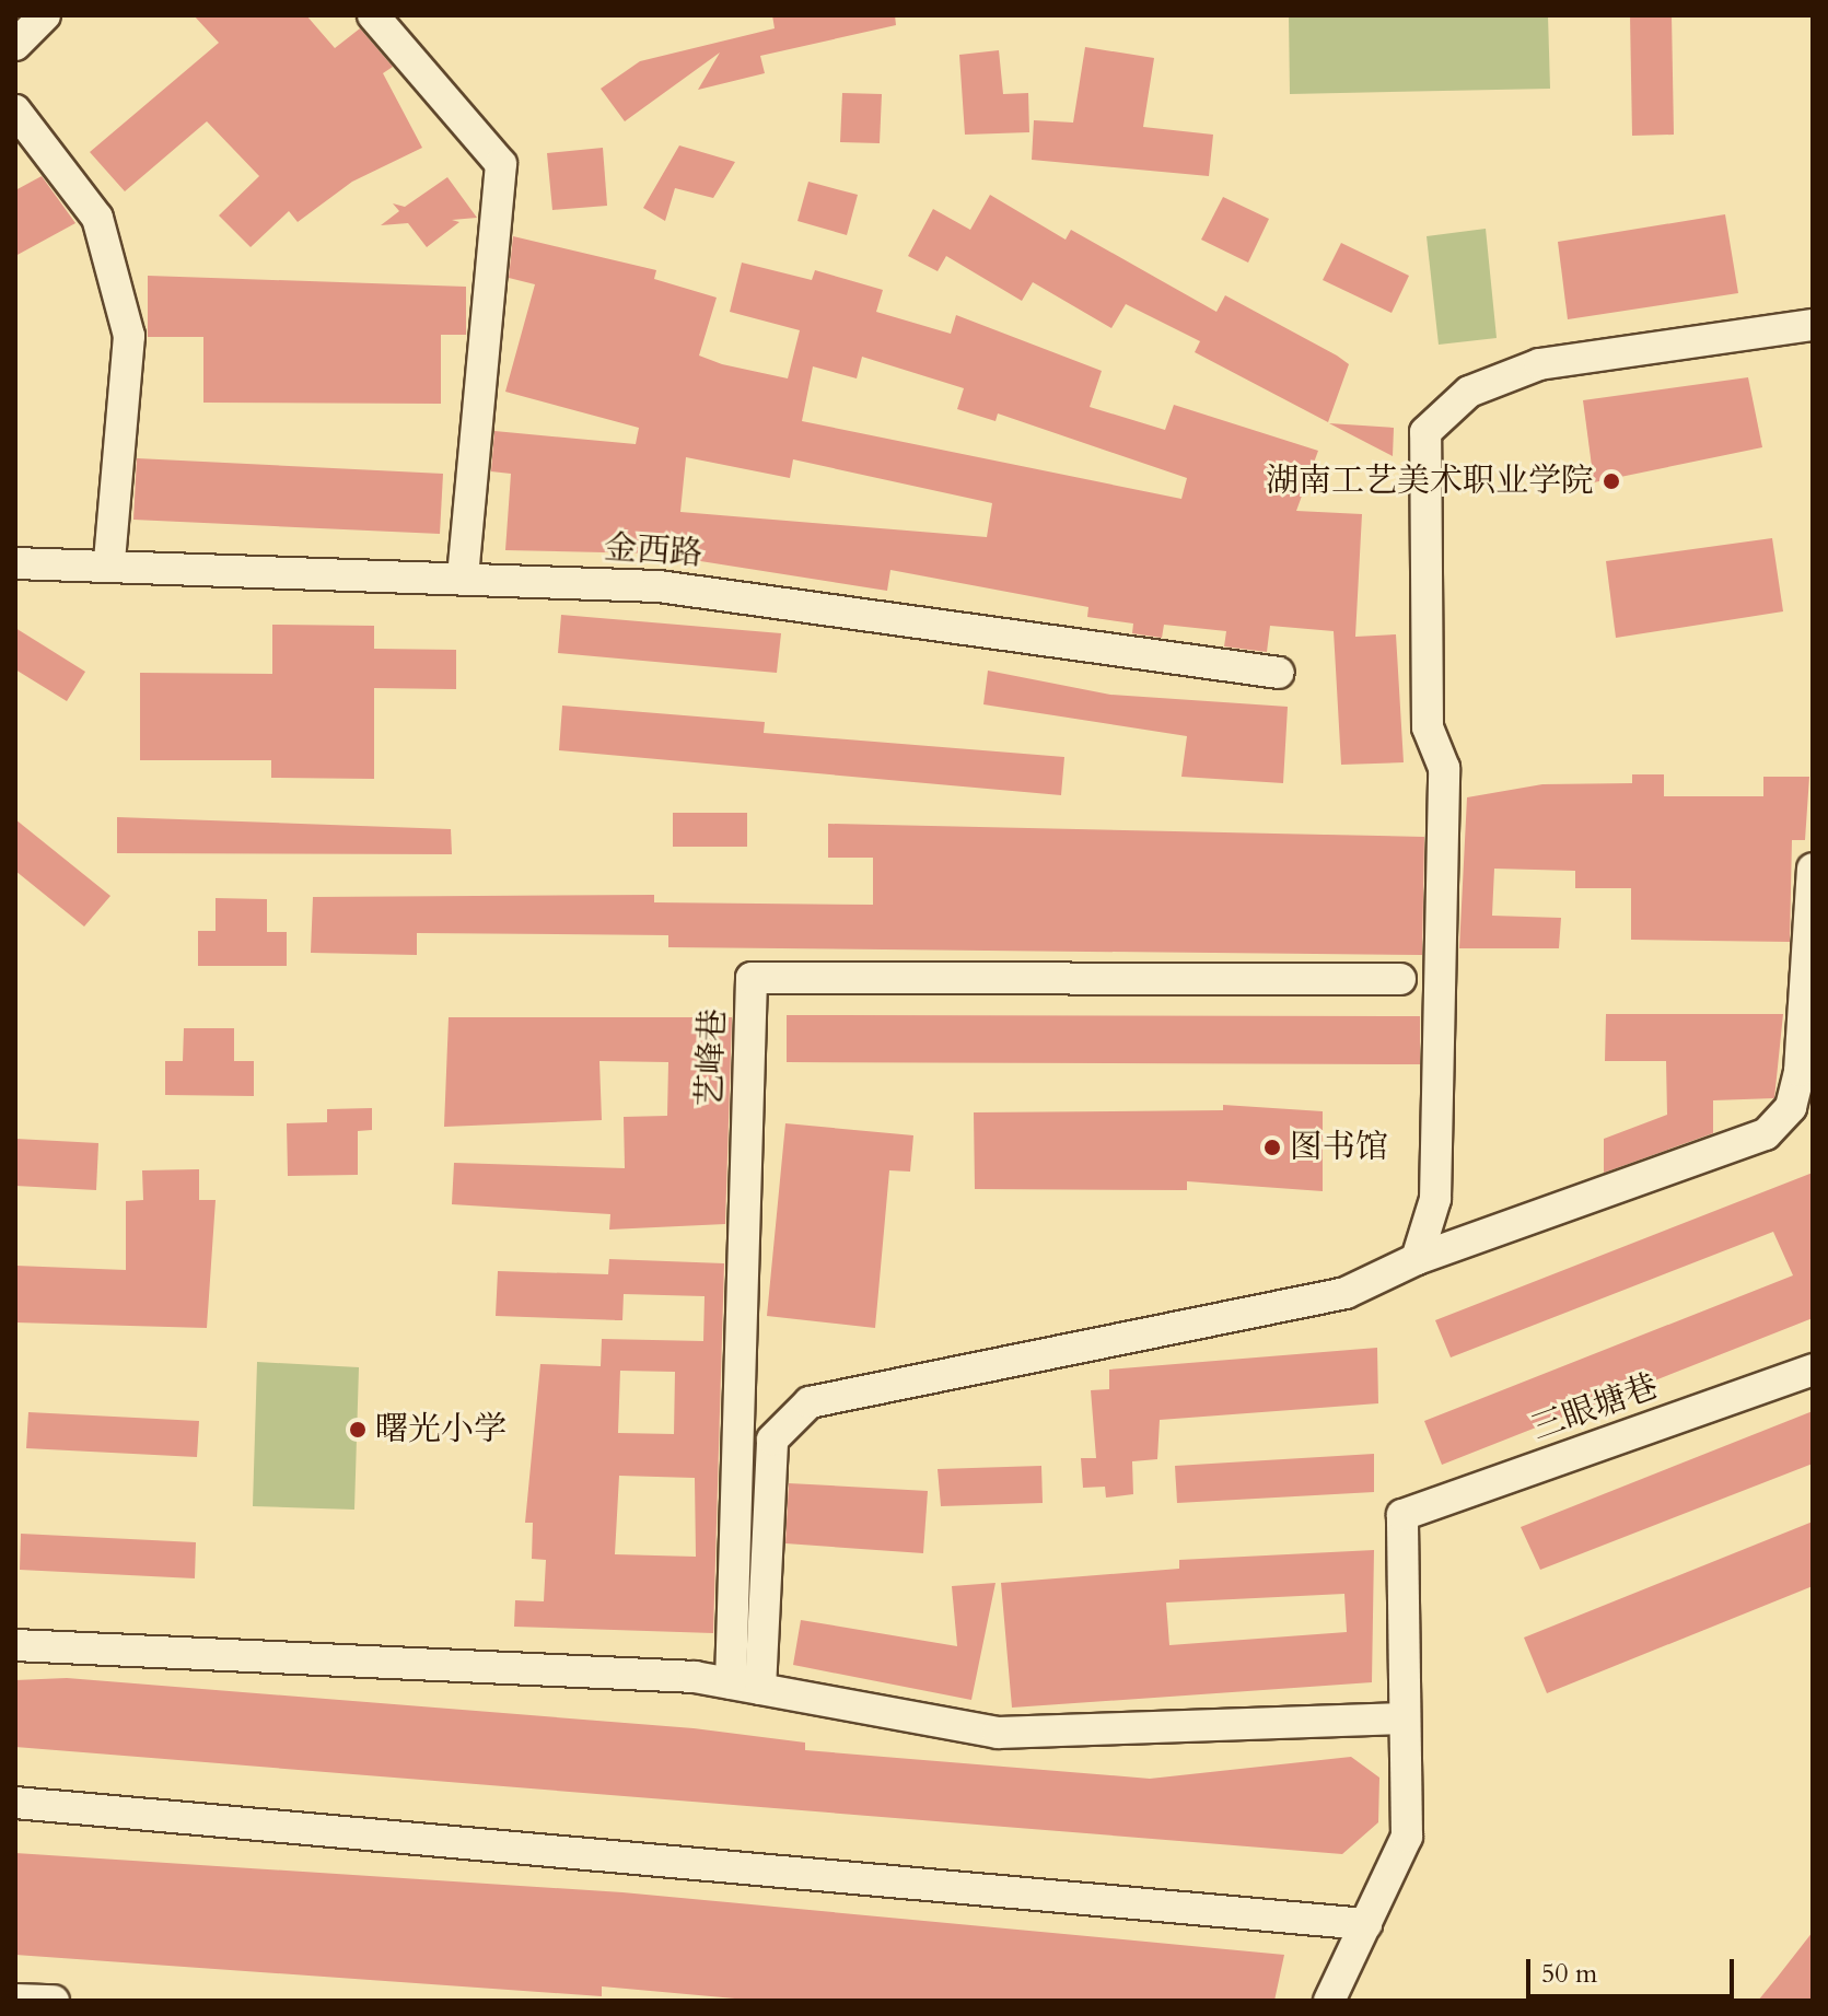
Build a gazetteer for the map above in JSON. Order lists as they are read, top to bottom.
{
  "streets": {
    "street": ["金西路", "艺峰巷", "三眼塘巷"]
  },
  "places": ["湖南工艺美术职业学院", "图书馆", "曙光小学"],
  "scale_bar": "50 m"
}
